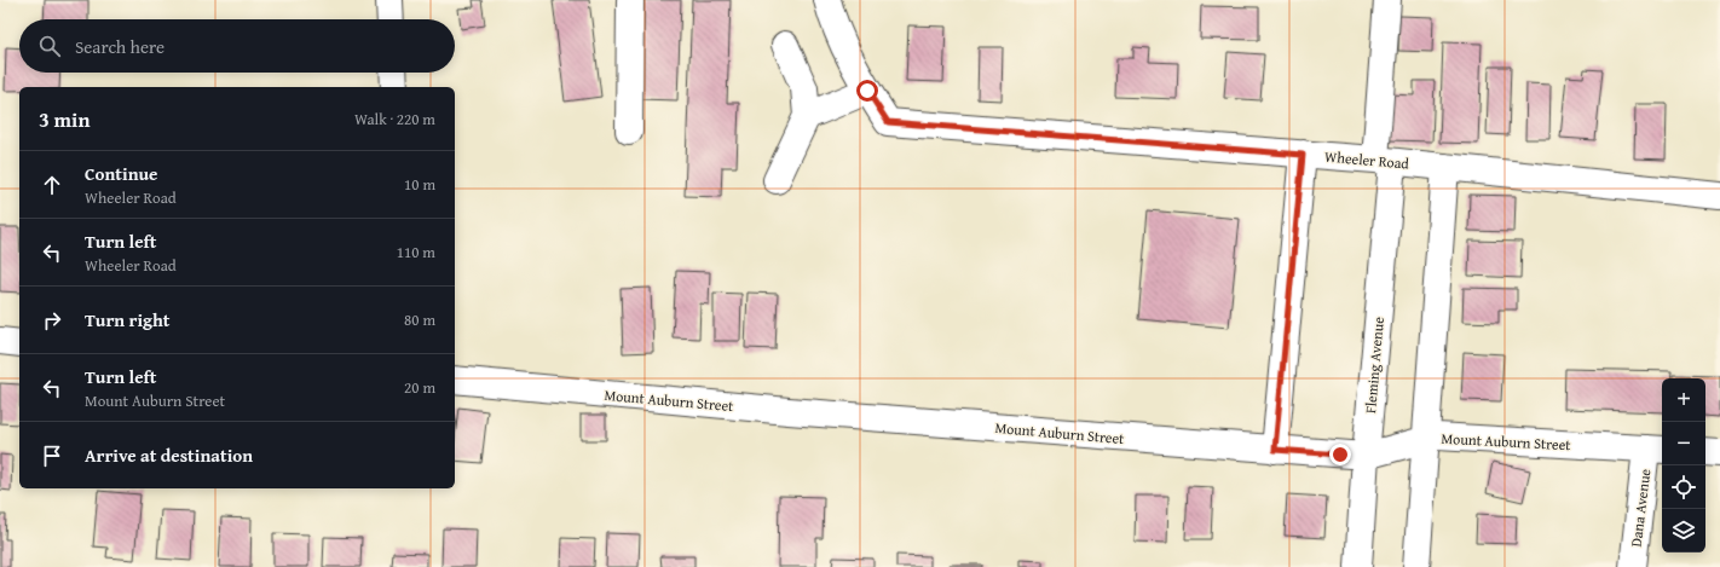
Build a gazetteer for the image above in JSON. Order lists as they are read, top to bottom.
{
  "streets": {
    "street": [
      "Wheeler Road",
      "Fleming Avenue",
      "Mount Auburn Street",
      "Dana Avenue"
    ]
  },
  "crossings": [
    ["Wheeler Road", "Fleming Avenue"],
    ["Fleming Avenue", "Mount Auburn Street"],
    ["Mount Auburn Street", "Dana Avenue"]
  ],
  "page": {
    "search": "Search here",
    "heading": ["3 min", "Walk · 220 m"],
    "list": [
      ["Continue", "Wheeler Road", "10 m"],
      ["Turn left", "Wheeler Road", "110 m"],
      ["Turn right", "80 m"],
      ["Turn left", "Mount Auburn Street", "20 m"],
      "Arrive at destination"
    ],
    "map_buttons": ["+", "−"]
  }
}
